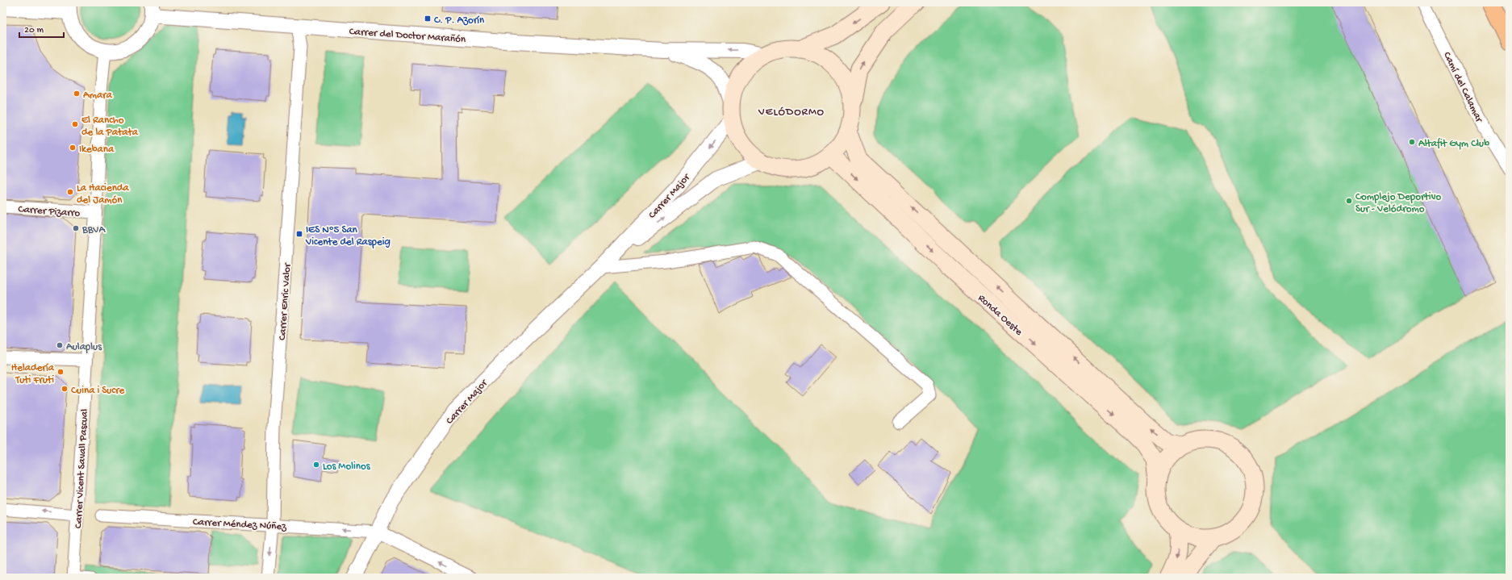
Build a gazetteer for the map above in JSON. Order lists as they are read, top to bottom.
{
  "streets": {
    "main road": ["Ronda Oeste"],
    "street": [
      "Carrer del Doctor Marañón",
      "Camí del Calamar",
      "Carrer Major",
      "Carrer Pizarro",
      "Carrer Enric Valor",
      "Carrer Vicent Savall Pascual",
      "Carrer Méndez Núñez"
    ]
  },
  "crossings": [
    ["Carrer del Doctor Marañón", "Carrer Enric Valor"],
    ["Carrer Major", "Carrer Méndez Núñez"],
    ["Carrer Pizarro", "Carrer Vicent Savall Pascual"],
    ["Carrer Enric Valor", "Carrer Méndez Núñez"]
  ],
  "one_way": ["Carrer Méndez Núñez"],
  "districts": ["VELÓDORMO"],
  "places": {
    "transit": ["C. P. Azorín", "IES Nº5 San Vicente del Raspeig"],
    "other": [
      "Amara",
      "El Rancho de la Patata",
      "Altafit Gym Club",
      "Ikebana",
      "La Hacienda del Jamón",
      "Complejo Deportivo Sur - Velódromo",
      "BBVA",
      "Aulaplus",
      "Heladería Tuti Fruti",
      "Cuina i Sucre",
      "Los Molinos"
    ]
  },
  "scale_bar": "20 m"
}
